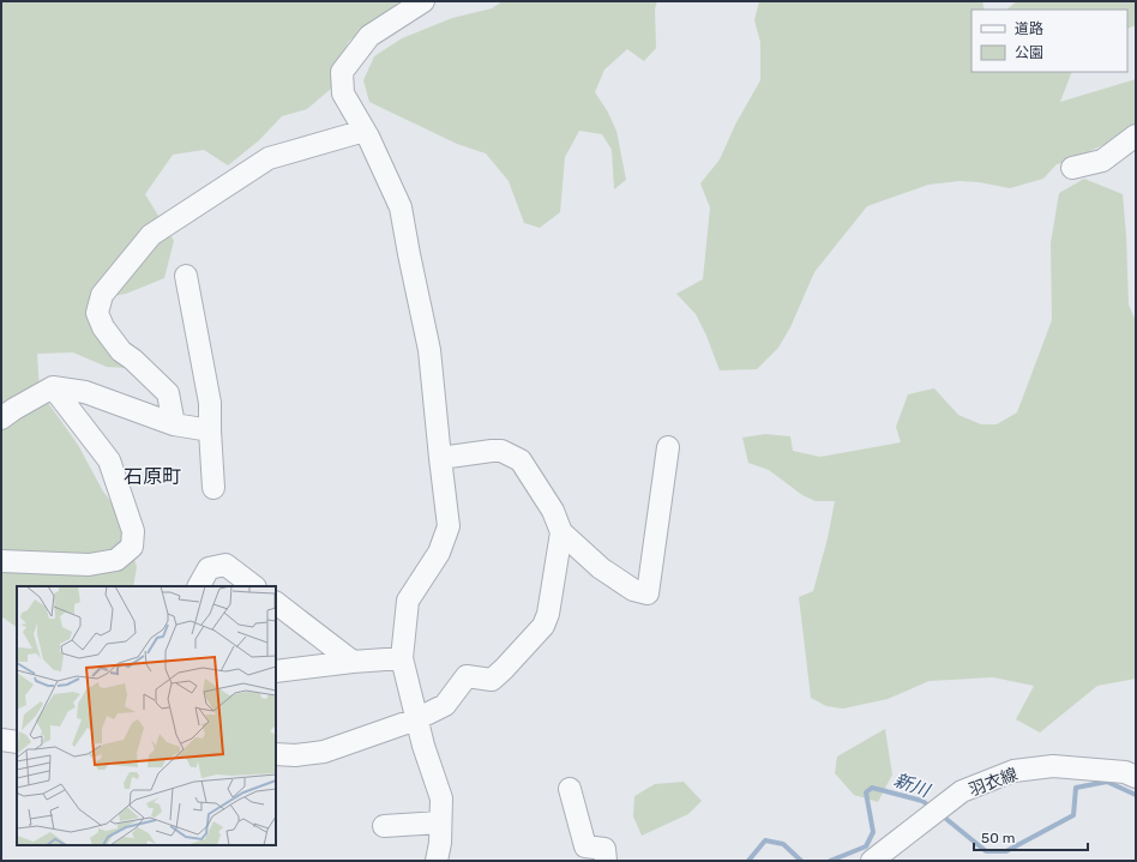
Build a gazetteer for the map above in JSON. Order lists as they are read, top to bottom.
{
  "streets": {
    "street": ["羽衣線"]
  },
  "districts": ["石原町"],
  "water": ["新川"],
  "legend": ["道路", "公園"],
  "scale_bar": "50 m"
}
